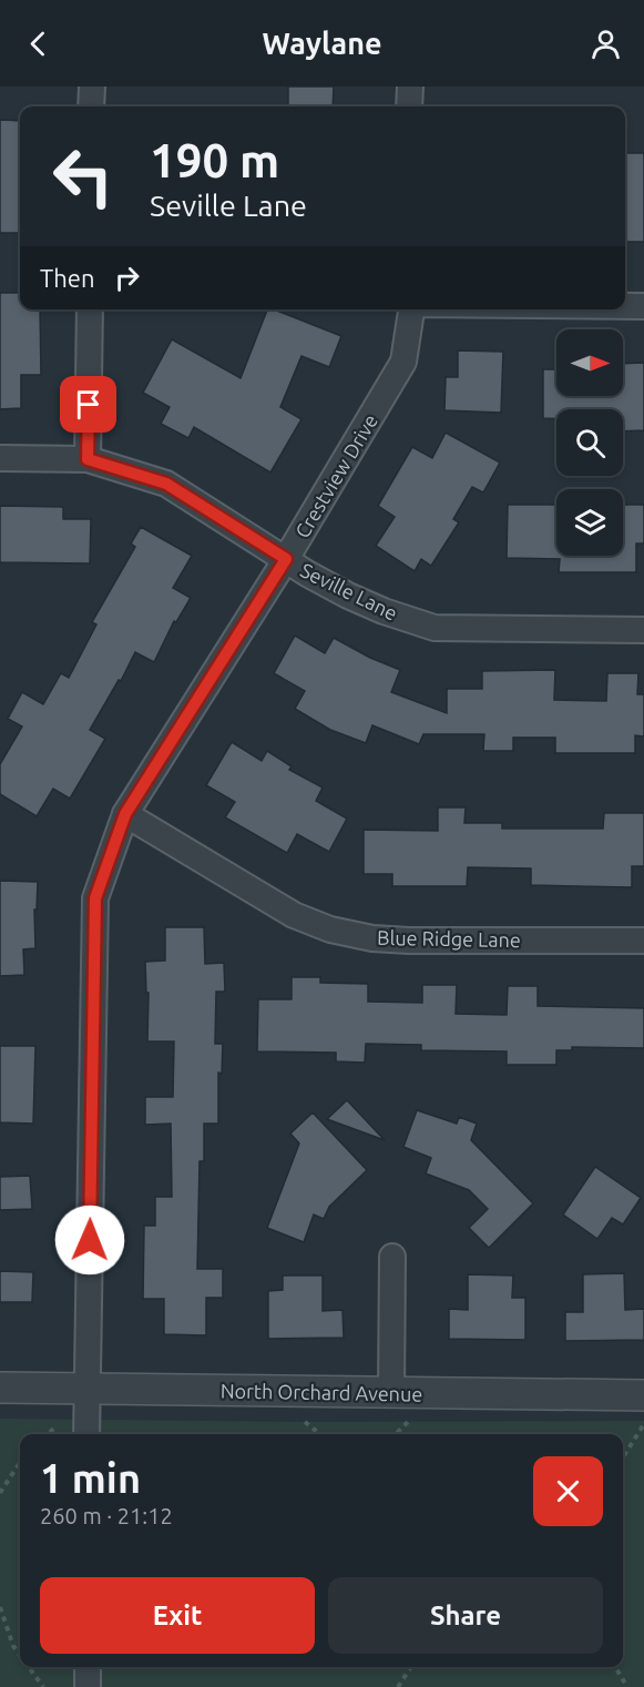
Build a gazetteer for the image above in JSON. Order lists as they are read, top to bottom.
{
  "streets": {
    "street": [
      "Crestview Drive",
      "Seville Lane",
      "Blue Ridge Lane",
      "North Orchard Avenue"
    ]
  },
  "crossings": [
    ["Crestview Drive", "Seville Lane"],
    ["Crestview Drive", "Blue Ridge Lane"],
    ["Crestview Drive", "North Orchard Avenue"]
  ],
  "north": "right",
  "page": {
    "header": "Waylane",
    "turn": ["190 m", "Seville Lane"],
    "then": "Then",
    "heading": ["1 min", "260 m · 21:12"],
    "buttons": ["Exit", "Share"]
  }
}
